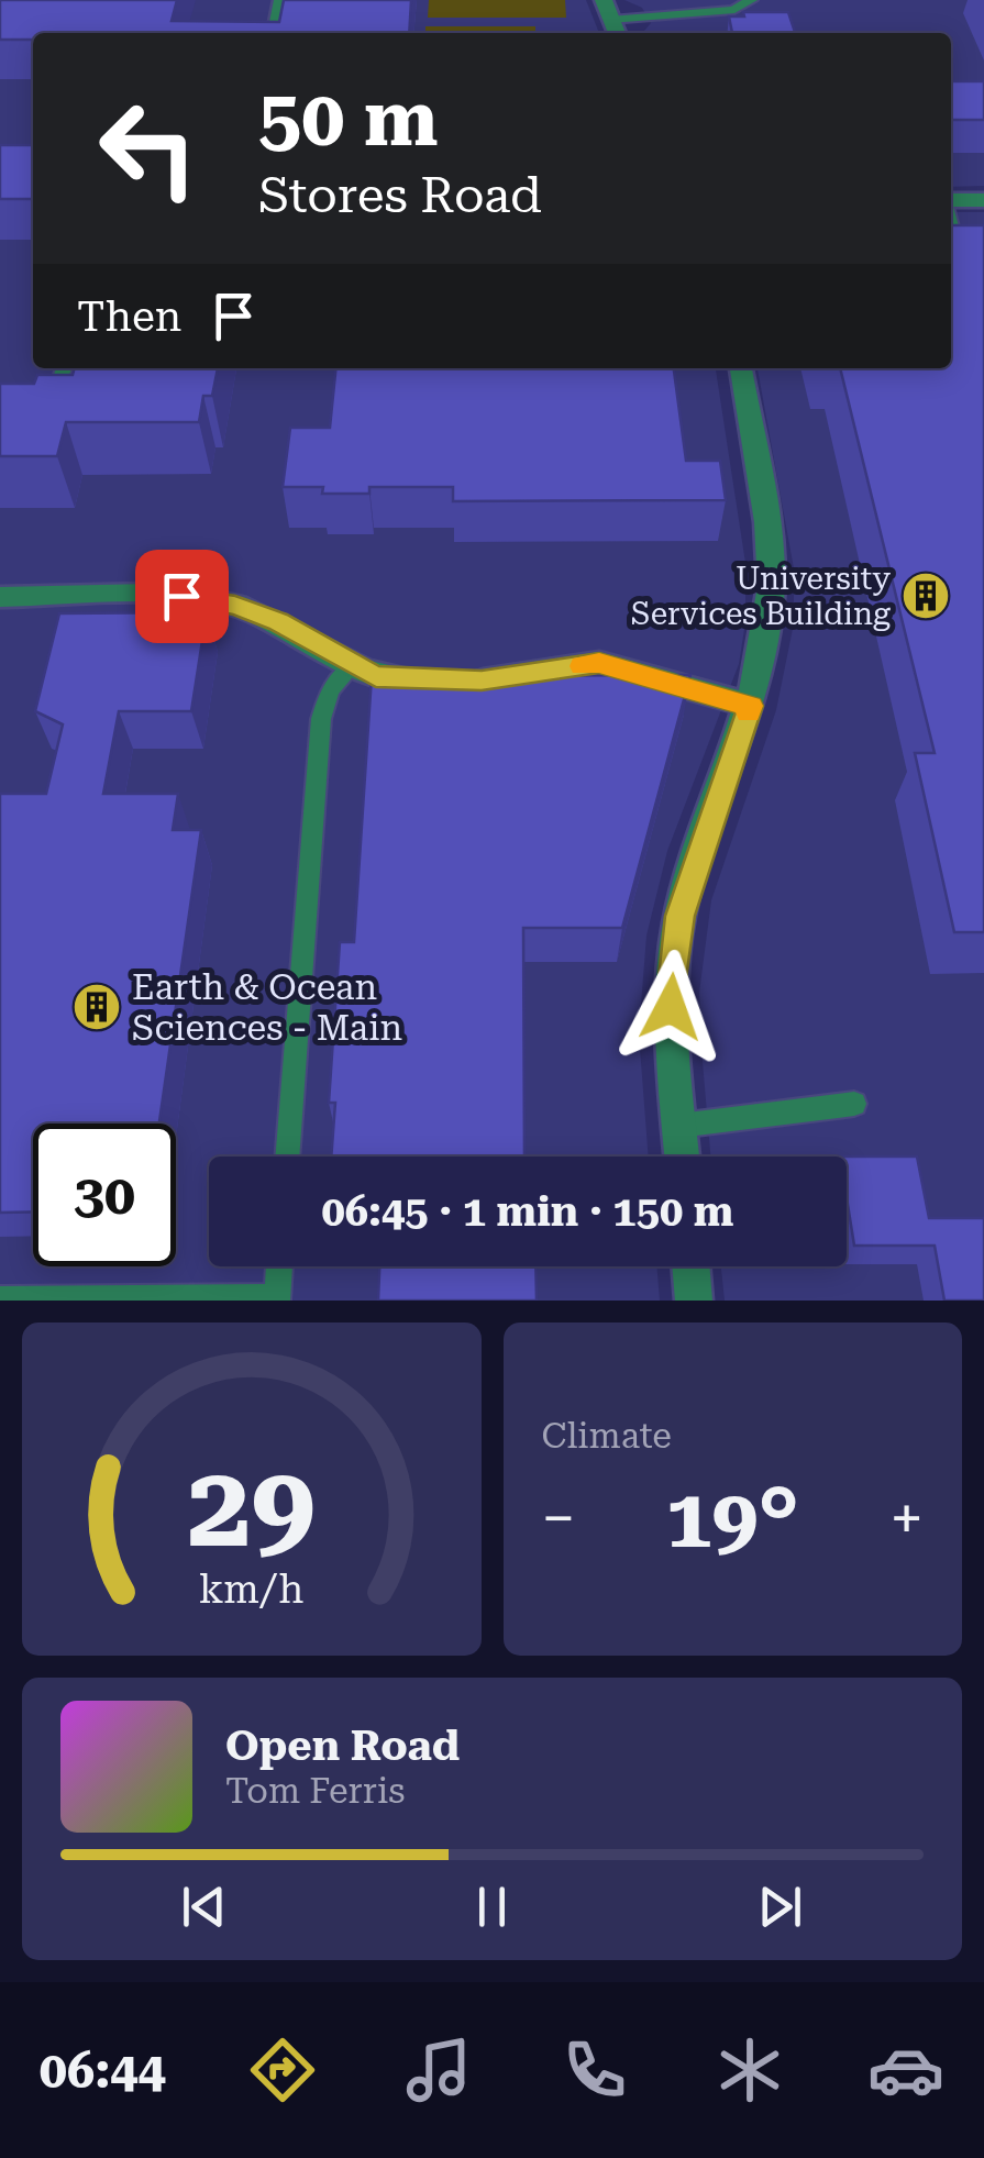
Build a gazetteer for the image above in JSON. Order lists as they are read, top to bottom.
{
  "places": {
    "building": ["University Services Building", "Earth & Ocean Sciences - Main"]
  },
  "page": {
    "turn": ["50 m", "Stores Road"],
    "then": "Then",
    "limit": "30",
    "trip": "06:45 · 1 min · 150 m",
    "tile": "Climate",
    "heat": ["−", "19°", "+"],
    "song": ["Open Road", "Tom Ferris"],
    "tabs": "06:44",
    "gauge": ["29", "km/h"]
  }
}
